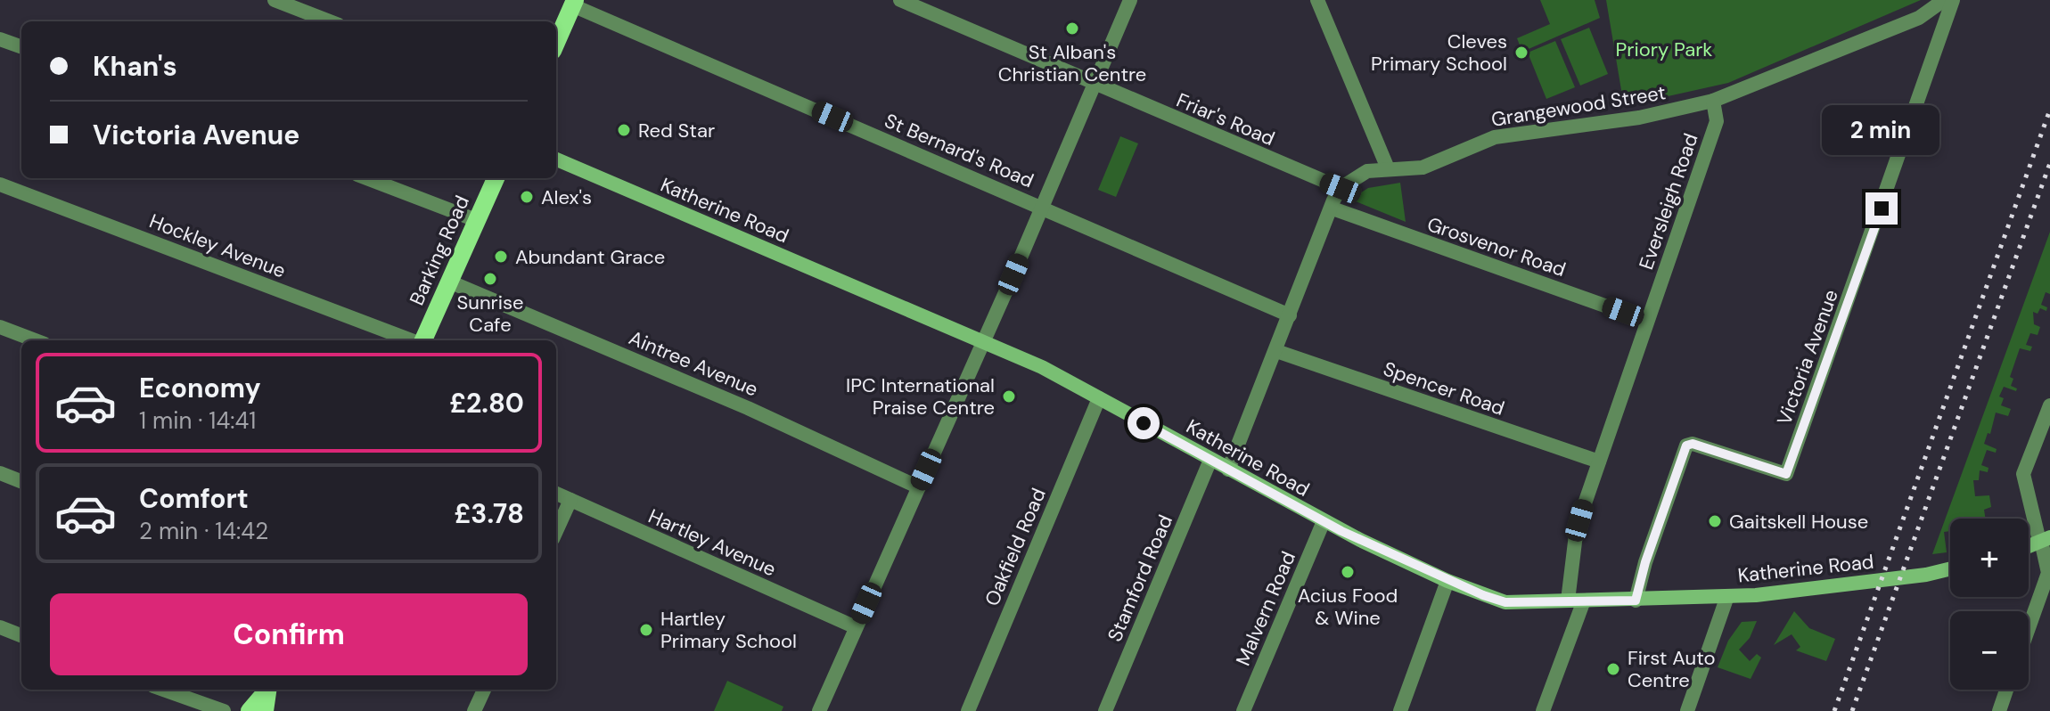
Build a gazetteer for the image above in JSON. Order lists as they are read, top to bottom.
{
  "streets": {
    "main road": ["Katherine Road", "Barking Road"],
    "street": [
      "Grangewood Street",
      "Friar's Road",
      "St Bernard's Road",
      "Eversleigh Road",
      "Hockley Avenue",
      "Grosvenor Road",
      "Victoria Avenue",
      "Aintree Avenue",
      "Spencer Road",
      "Hartley Avenue",
      "Oakfield Road",
      "Stamford Road",
      "Malvern Road"
    ]
  },
  "crossings": [
    ["Grangewood Street", "Friar's Road"],
    ["Grangewood Street", "Eversleigh Road"],
    ["Eversleigh Road", "Katherine Road"],
    ["Eversleigh Road", "Grosvenor Road"],
    ["Eversleigh Road", "Spencer Road"],
    ["Katherine Road", "Victoria Avenue"],
    ["Katherine Road", "Oakfield Road"],
    ["Katherine Road", "Stamford Road"],
    ["Katherine Road", "Malvern Road"],
    ["Barking Road", "Aintree Avenue"]
  ],
  "parks": ["Priory Park"],
  "places": [
    "St Alban's Christian Centre",
    "Cleves Primary School",
    "Red Star",
    "Alex's",
    "Abundant Grace",
    "Sunrise Cafe",
    "IPC International Praise Centre",
    "Gaitskell House",
    "Acius Food & Wine",
    "Hartley Primary School",
    "First Auto Centre"
  ],
  "page": {
    "banner": ["Khan's", "Victoria Avenue"],
    "bubble": "2 min",
    "list": [
      {
        "name": "Economy",
        "note": "1 min · 14:41",
        "value": "£2.80"
      },
      {
        "name": "Comfort",
        "note": "2 min · 14:42",
        "value": "£3.78"
      }
    ],
    "map_buttons": ["+", "−"],
    "buttons": "Confirm"
  }
}
